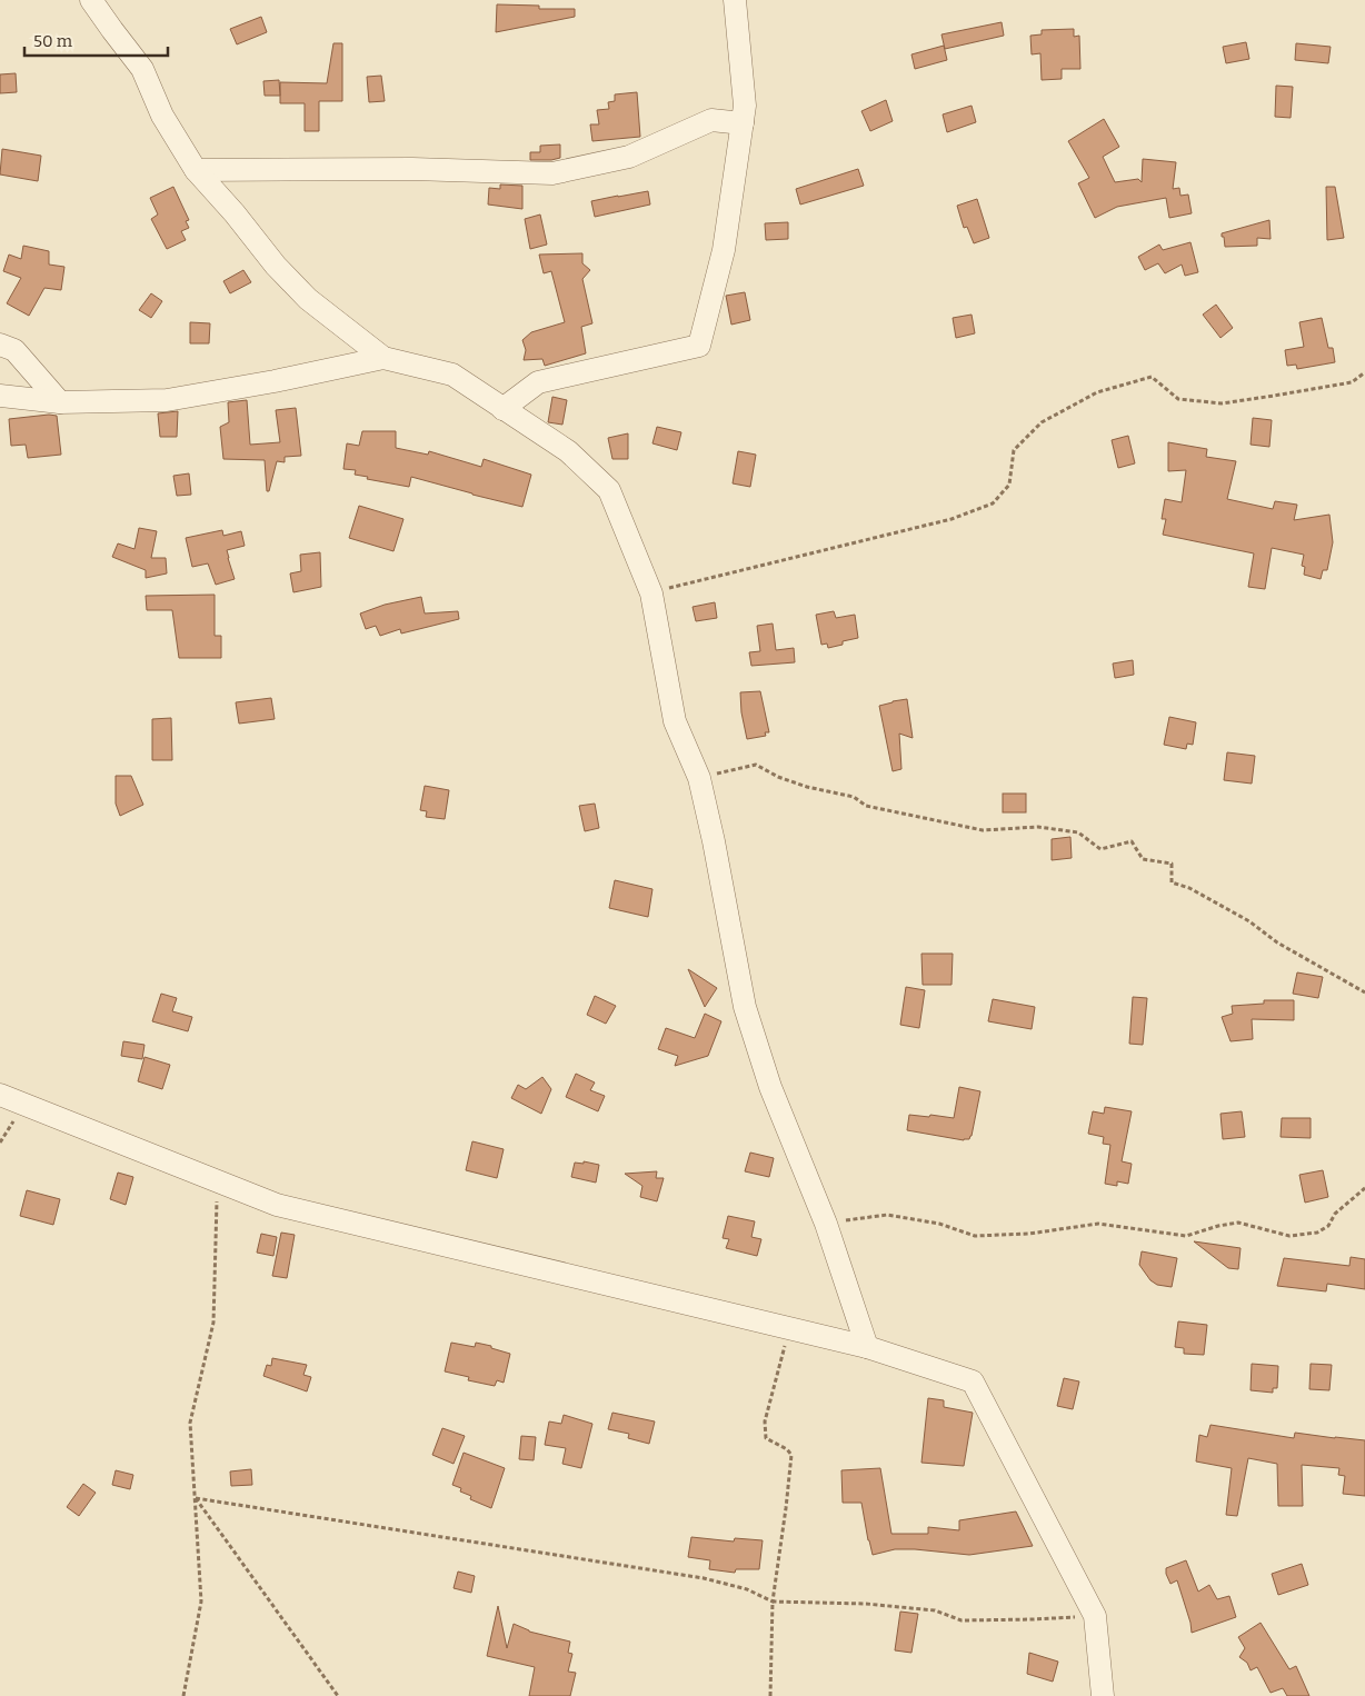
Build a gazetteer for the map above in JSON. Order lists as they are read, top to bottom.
{
  "scale_bar": "50 m"
}
